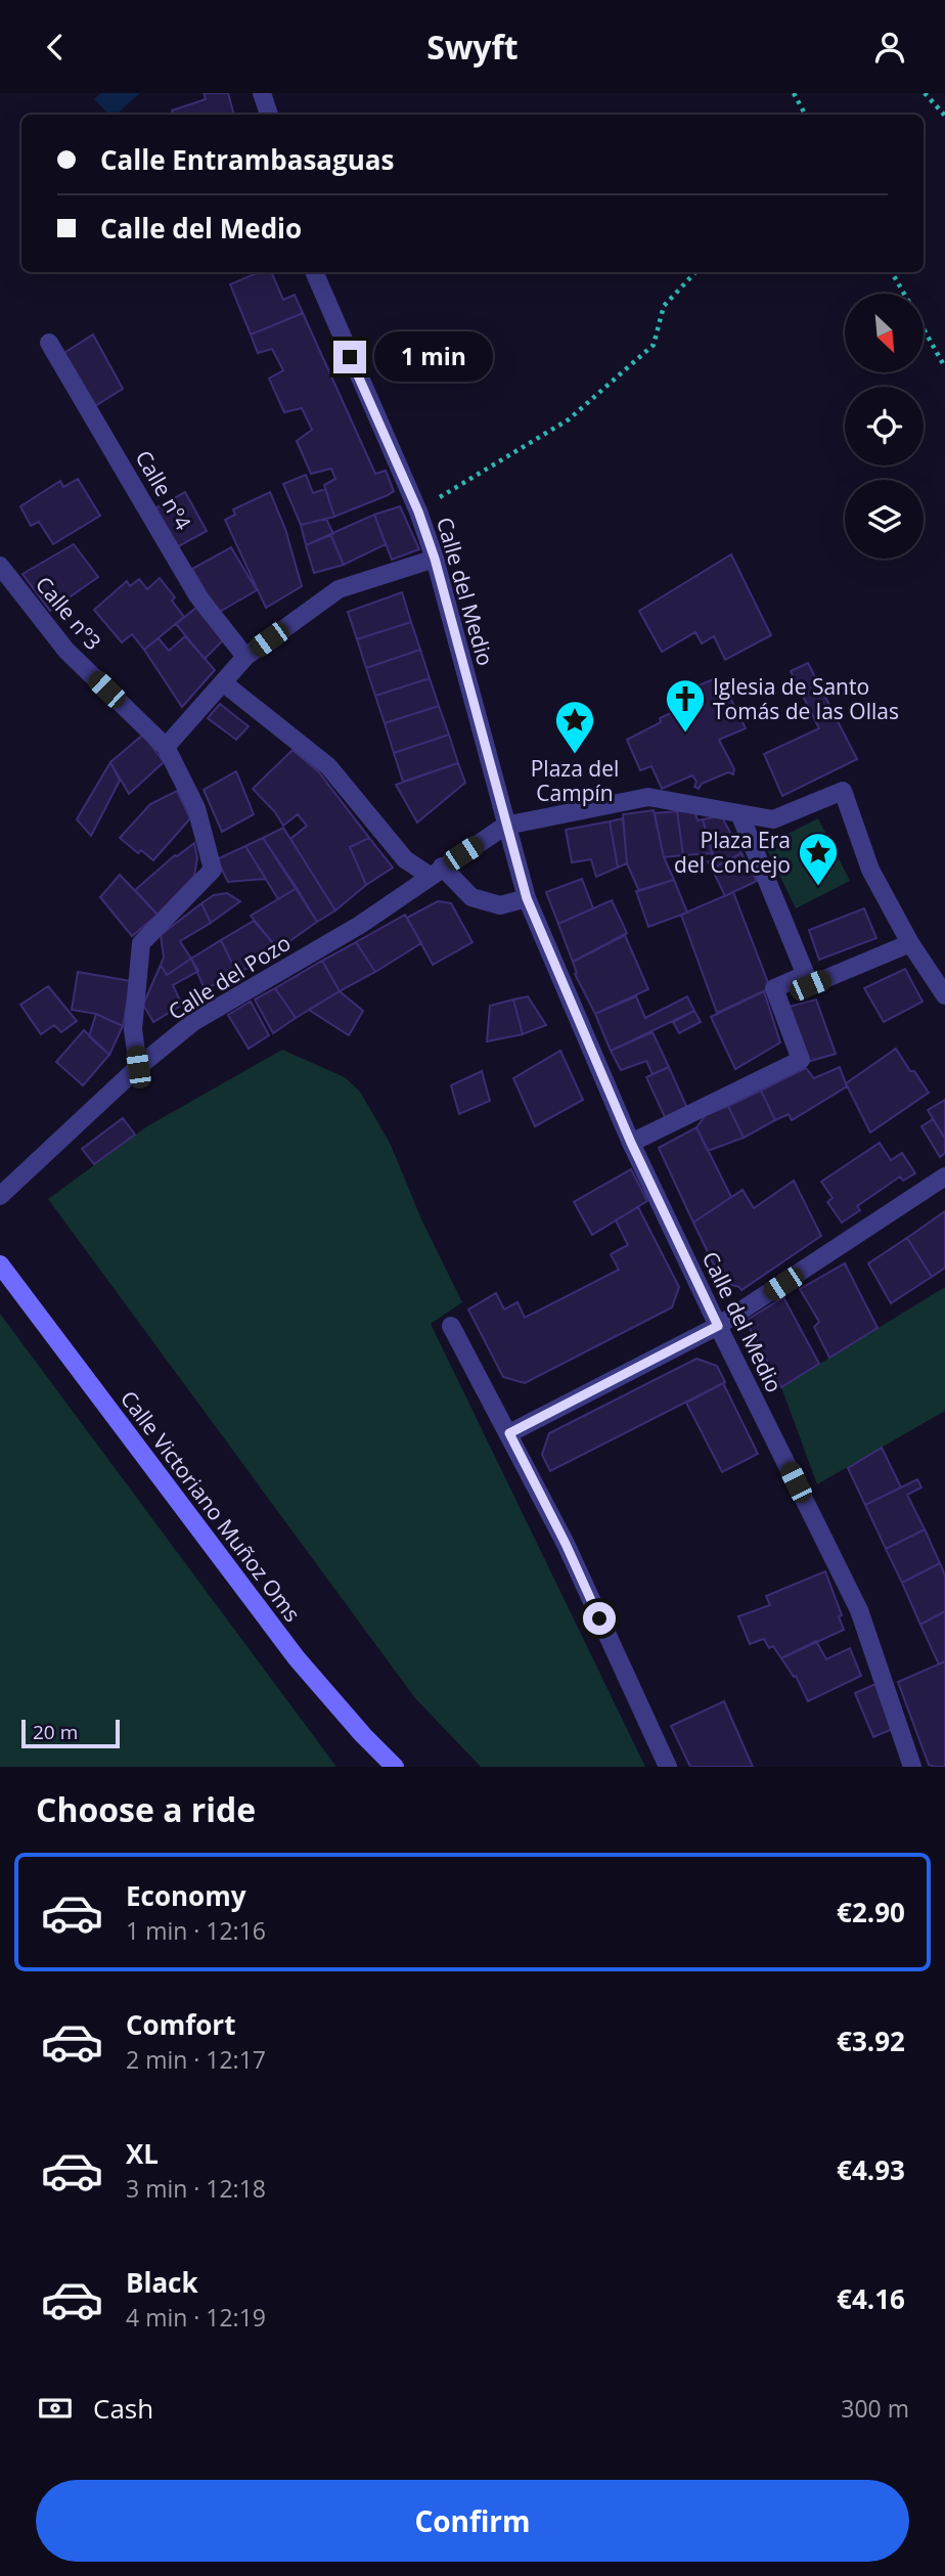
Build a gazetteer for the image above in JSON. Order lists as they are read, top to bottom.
{
  "streets": {
    "street": [
      "Calle nº4",
      "Calle del Medio",
      "Calle nº3",
      "Calle del Pozo",
      "Calle Victoriano Muñoz Oms"
    ]
  },
  "crossings": [
    ["Calle del Medio", "Calle del Pozo"],
    ["Calle nº3", "Calle del Pozo"]
  ],
  "places": {
    "church": ["Iglesia de Santo Tomás de las Ollas"],
    "place": ["Plaza del Campín", "Plaza Era del Concejo"]
  },
  "scale_bar": "20 m",
  "north": "bottom right",
  "page": {
    "header": "Swyft",
    "banner": ["Calle Entrambasaguas", "Calle del Medio"],
    "bubble": "1 min",
    "scale": "20 m",
    "heading": "Choose a ride",
    "list": [
      {
        "name": "Economy",
        "note": "1 min · 12:16",
        "value": "€2.90"
      },
      {
        "name": "Comfort",
        "note": "2 min · 12:17",
        "value": "€3.92"
      },
      {
        "name": "XL",
        "note": "3 min · 12:18",
        "value": "€4.93"
      },
      {
        "name": "Black",
        "note": "4 min · 12:19",
        "value": "€4.16"
      }
    ],
    "pay": ["Cash", "300 m"],
    "buttons": "Confirm"
  }
}
